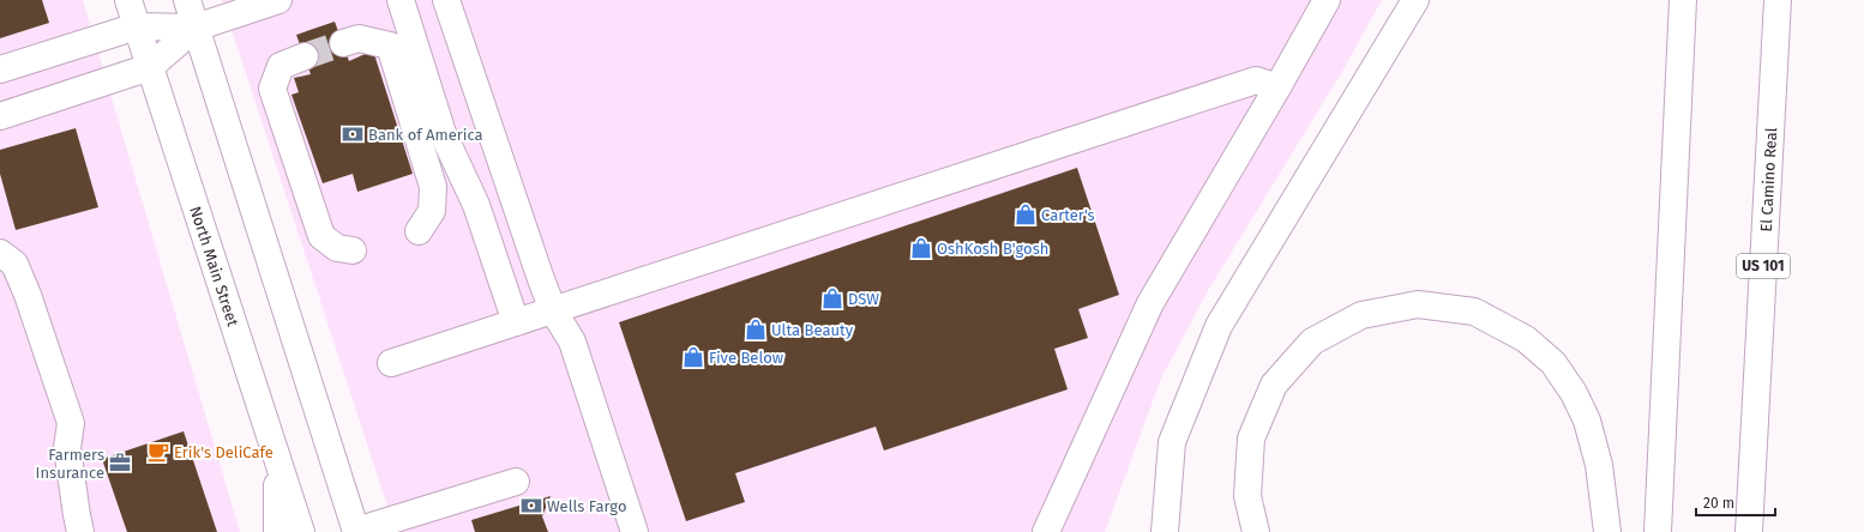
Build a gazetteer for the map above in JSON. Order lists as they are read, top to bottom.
{
  "streets": {
    "main road": ["El Camino Real", "North Main Street", "US 101"]
  },
  "places": {
    "bank": ["Bank of America", "Wells Fargo"],
    "shop": [
      "Carter's",
      "OshKosh B'gosh",
      "DSW",
      "Ulta Beauty",
      "Five Below"
    ],
    "cafe": ["Erik's DeliCafe"],
    "office": ["Farmers Insurance"]
  },
  "scale_bar": "20 m"
}
